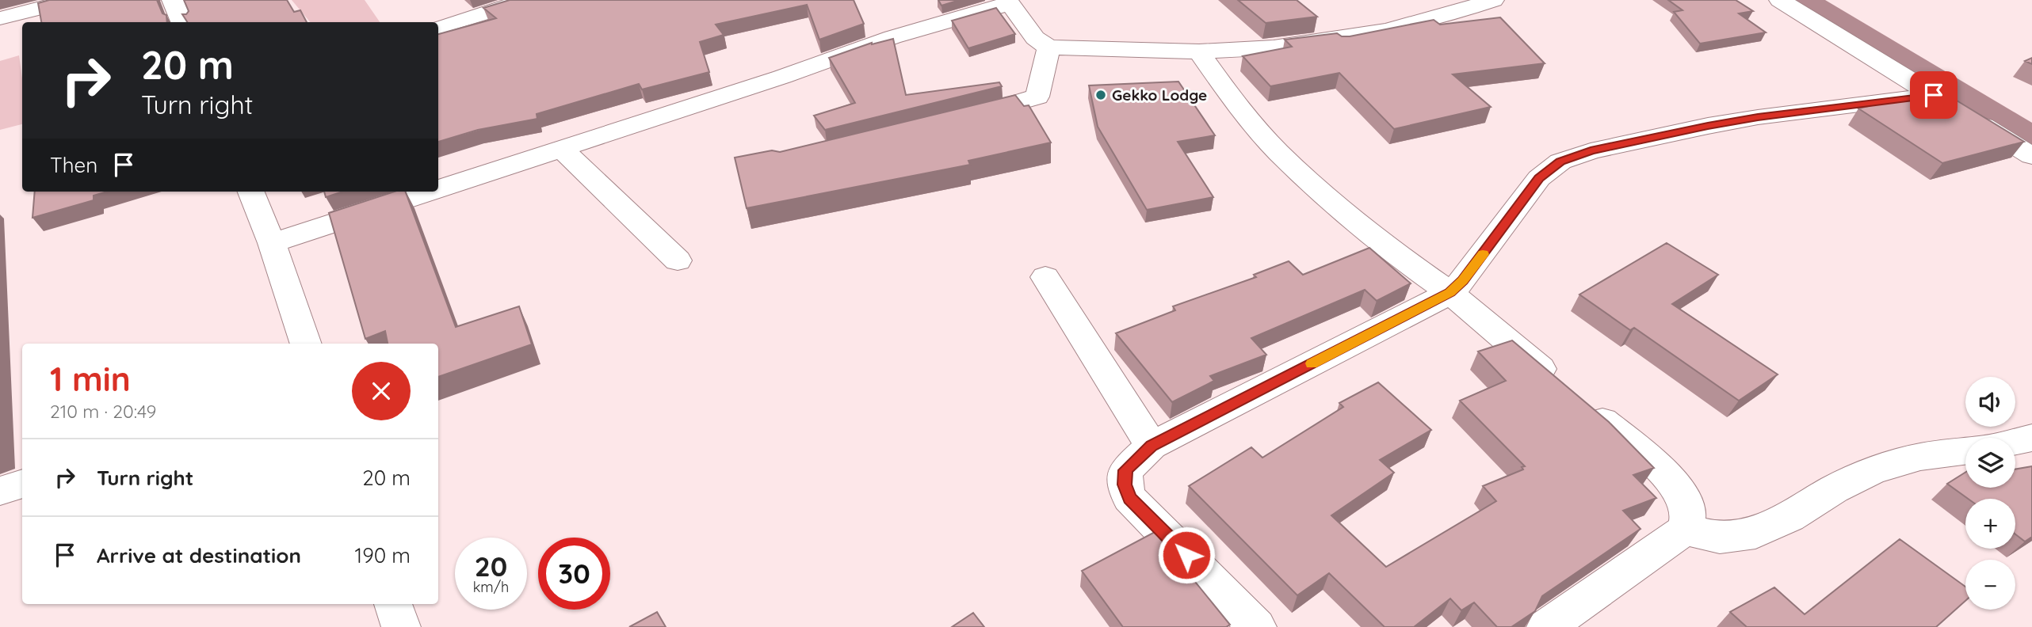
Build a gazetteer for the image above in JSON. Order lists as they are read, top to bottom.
{
  "places": ["Gekko Lodge"],
  "page": {
    "turn": ["20 m", "Turn right"],
    "then": "Then",
    "heading": ["1 min", "210 m · 20:49"],
    "map_buttons": ["+", "−"],
    "list": [
      {
        "name": "Turn right",
        "value": "20 m"
      },
      {
        "name": "Arrive at destination",
        "value": "190 m"
      }
    ],
    "speed": "20 km/h",
    "limit": "30"
  }
}
